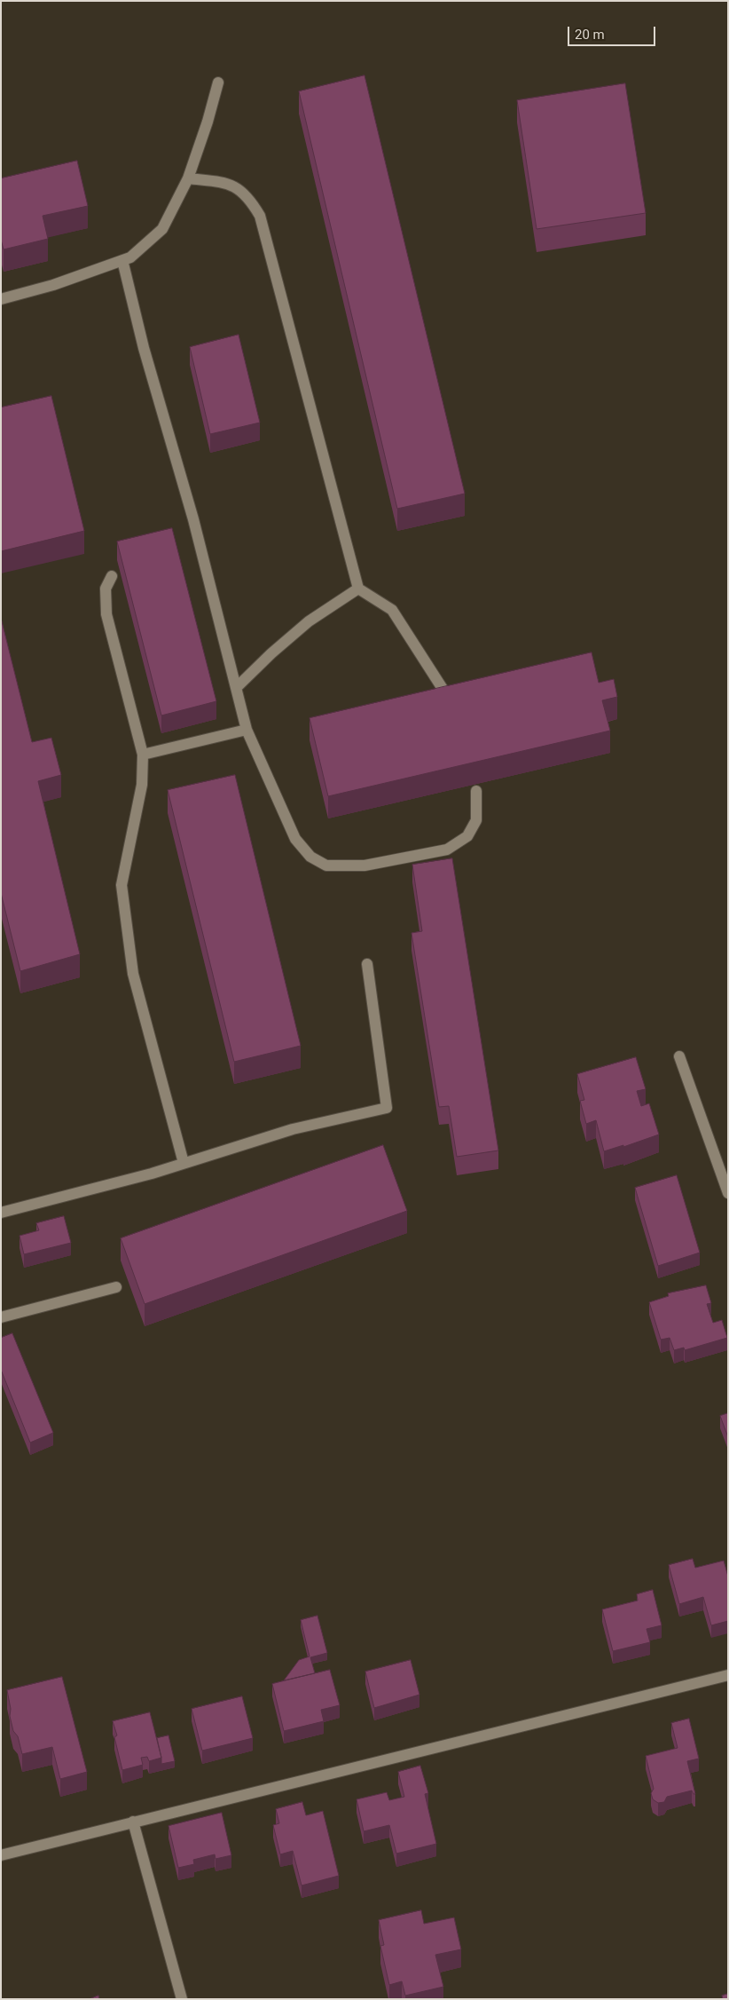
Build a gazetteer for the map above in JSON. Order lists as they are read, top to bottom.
{
  "scale_bar": "20 m"
}
